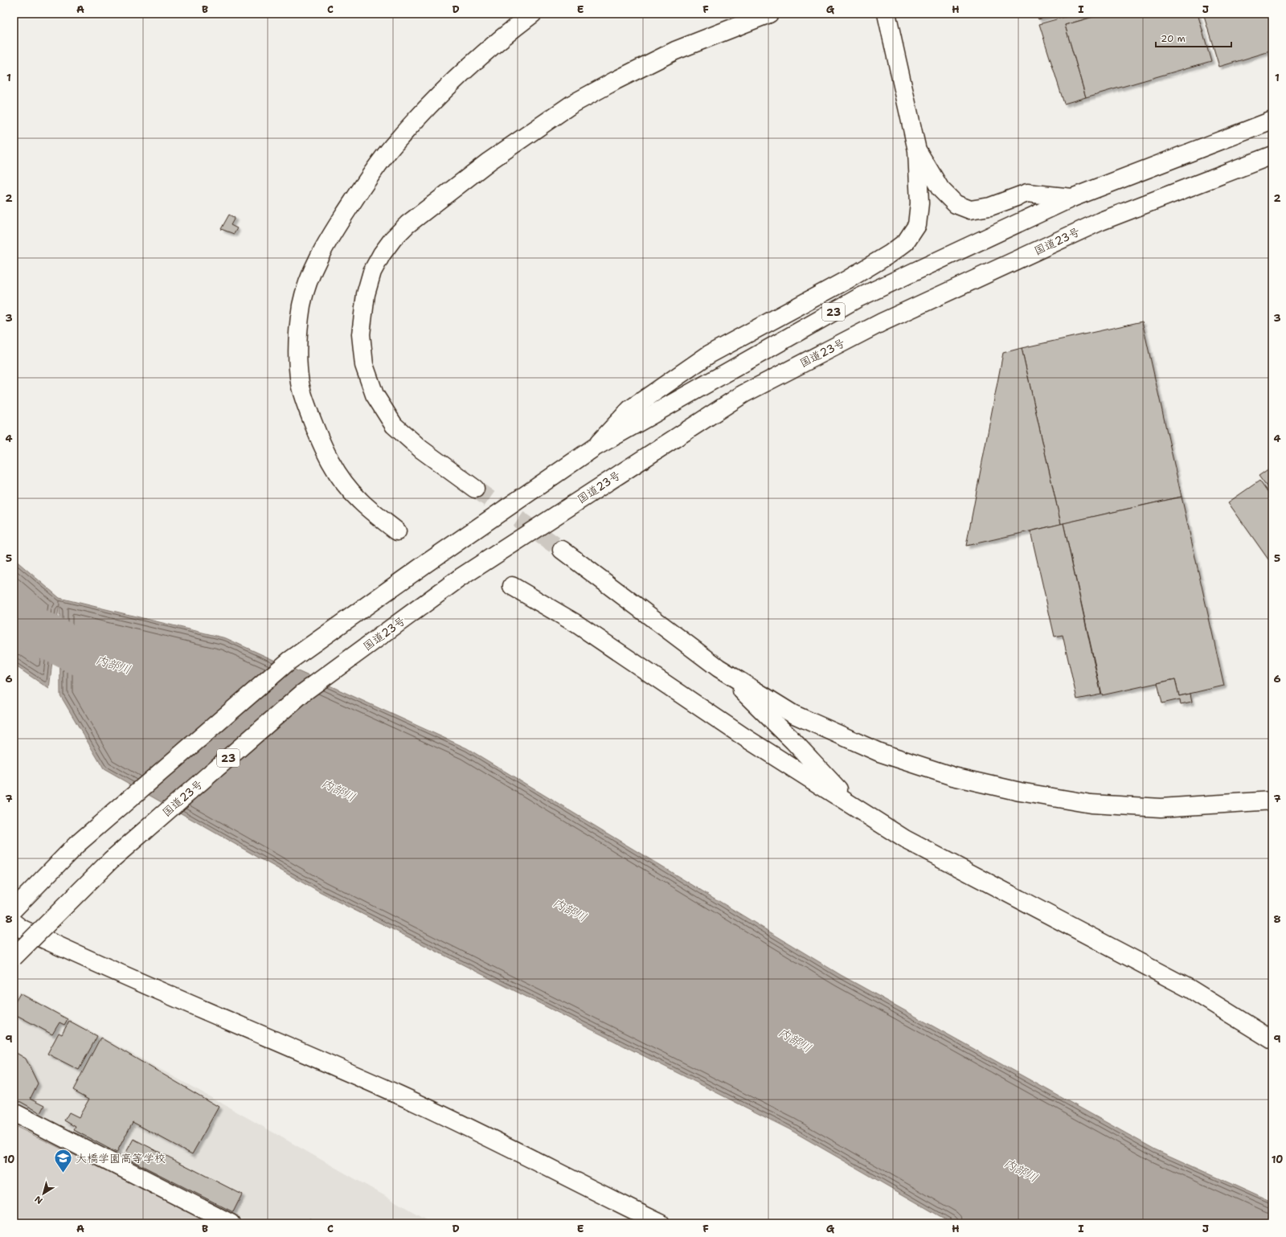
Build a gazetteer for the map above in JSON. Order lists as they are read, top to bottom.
{
  "streets": {
    "main road": ["国道23号", "23"]
  },
  "water": ["内部川"],
  "places": {
    "school or university": ["大橋学園高等学校"]
  },
  "scale_bar": "20 m",
  "north": "bottom left",
  "grid": {
    "columns": [
      "A",
      "B",
      "C",
      "D",
      "E",
      "F",
      "G",
      "H",
      "I",
      "J"
    ],
    "rows": [
      "1",
      "2",
      "3",
      "4",
      "5",
      "6",
      "7",
      "8",
      "9",
      "10"
    ]
  }
}
